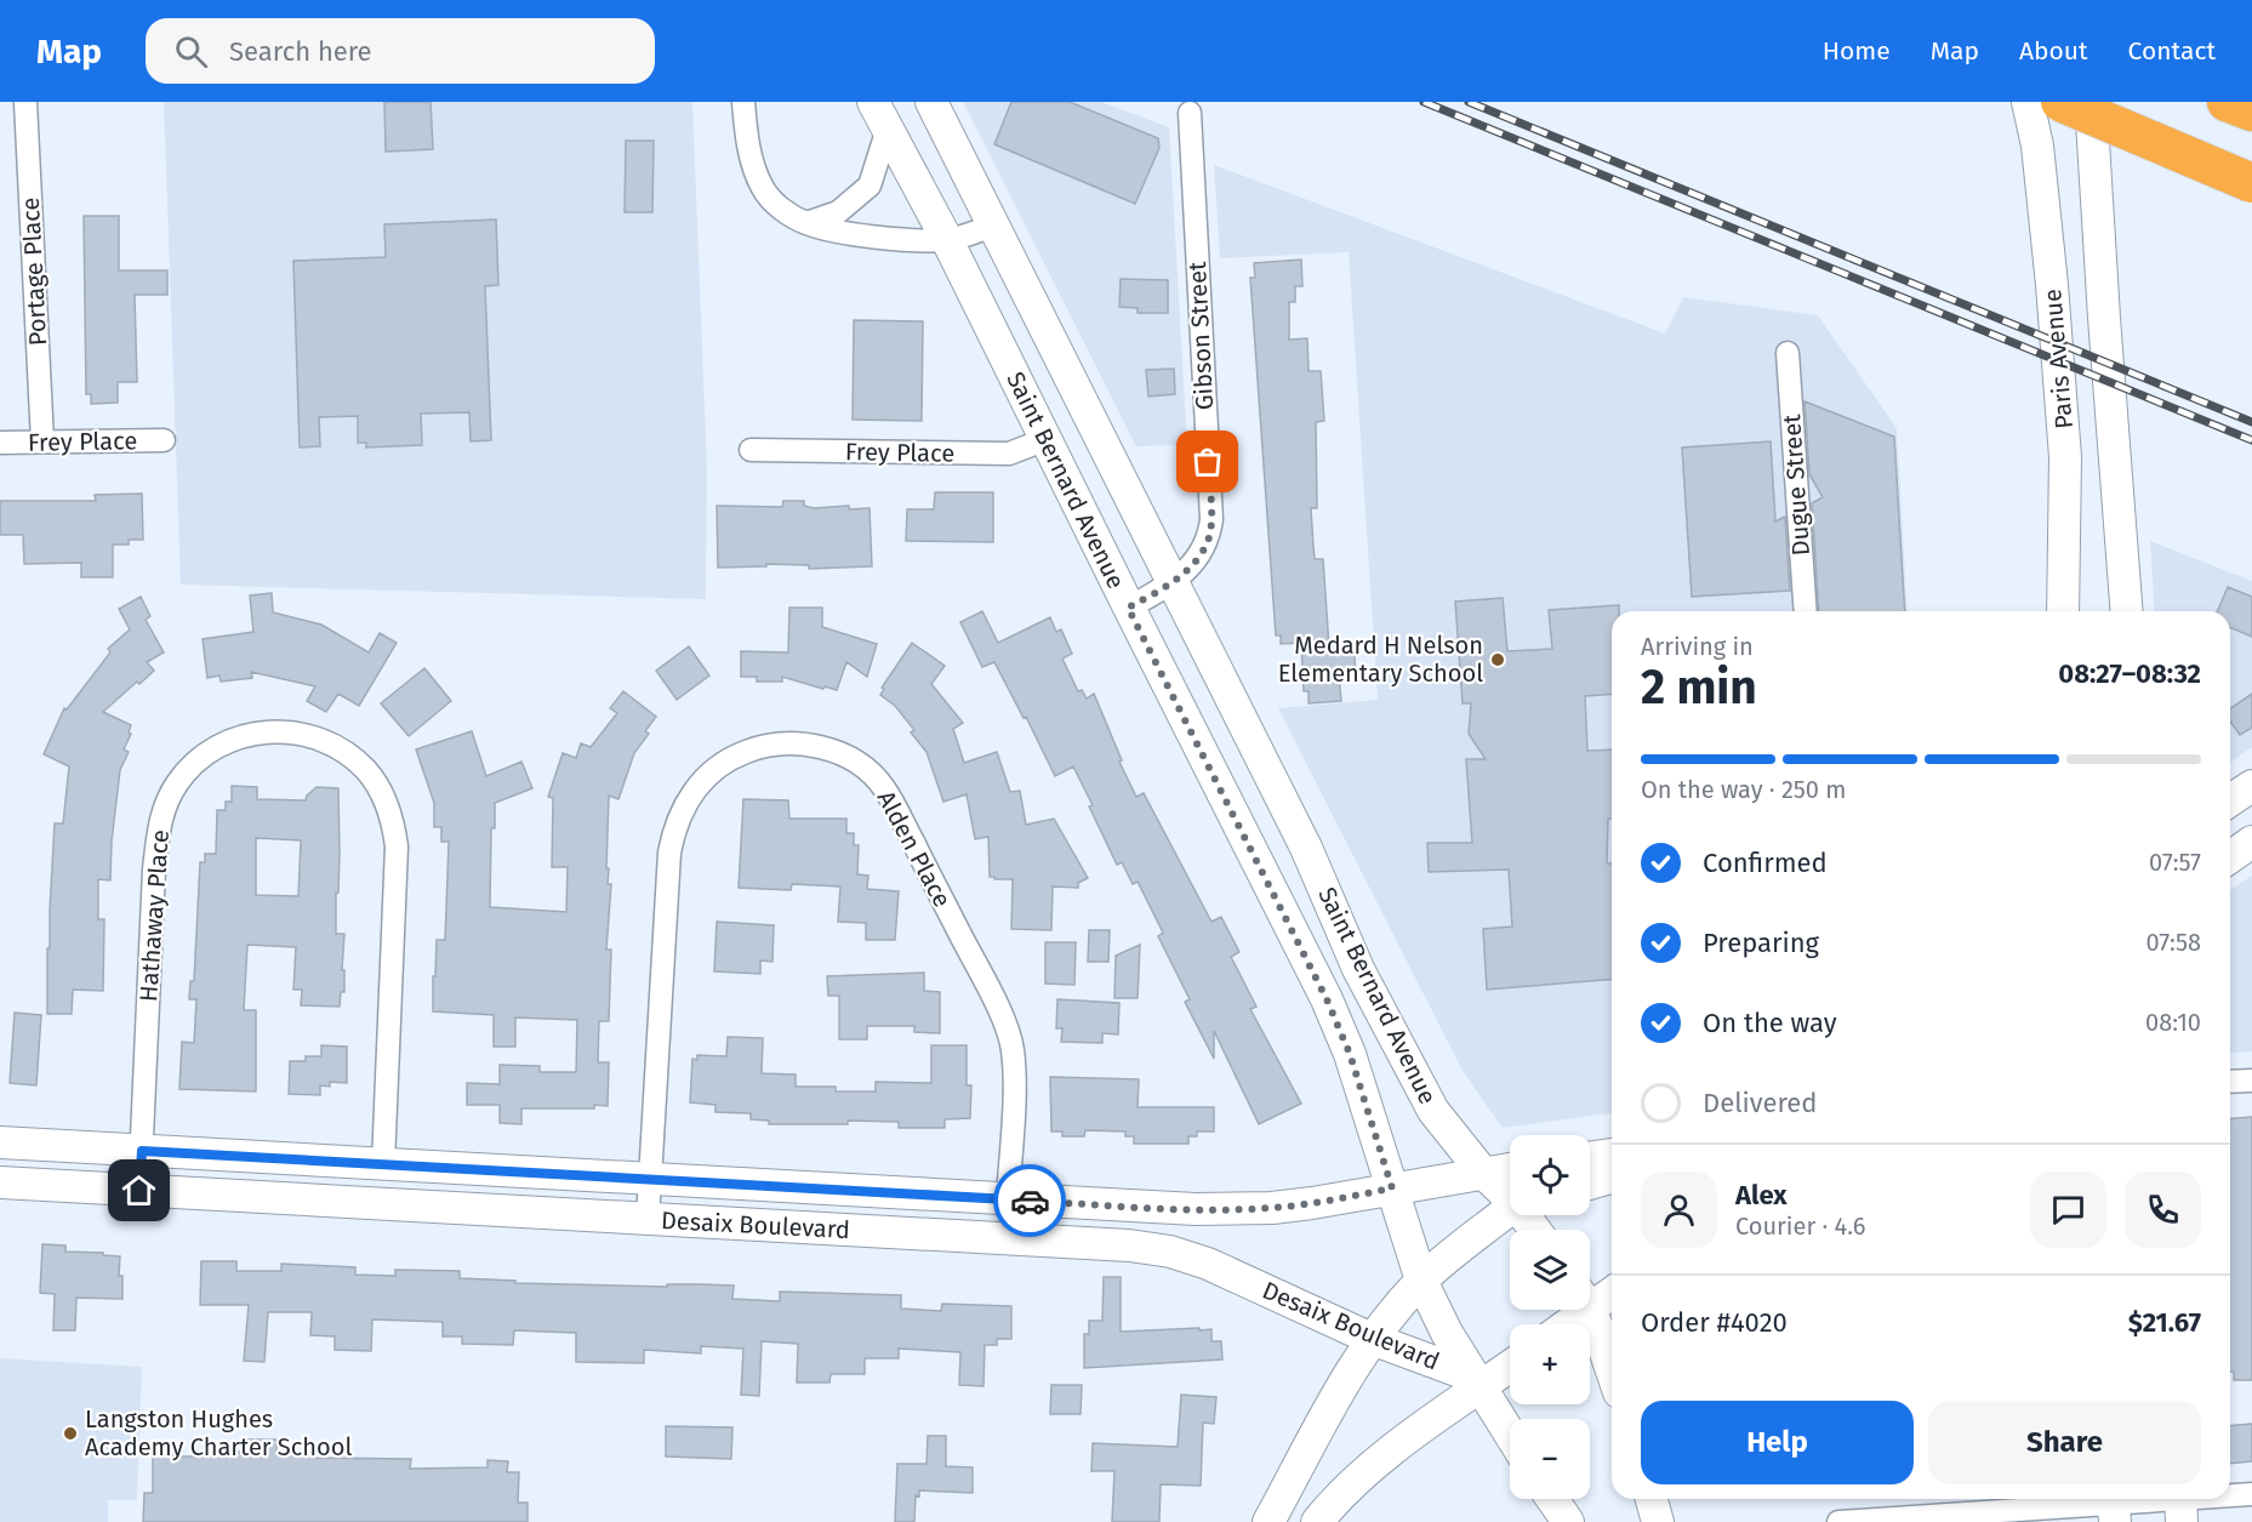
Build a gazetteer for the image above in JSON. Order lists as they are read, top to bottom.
{
  "streets": {
    "street": [
      "Portage Place",
      "Gibson Street",
      "Paris Avenue",
      "Frey Place",
      "Saint Bernard Avenue",
      "Dugue Street",
      "Alden Place",
      "Hathaway Place",
      "Desaix Boulevard"
    ]
  },
  "crossings": [
    ["Portage Place", "Frey Place"],
    ["Gibson Street", "Saint Bernard Avenue"],
    ["Frey Place", "Saint Bernard Avenue"],
    ["Saint Bernard Avenue", "Desaix Boulevard"],
    ["Alden Place", "Desaix Boulevard"],
    ["Hathaway Place", "Desaix Boulevard"]
  ],
  "places": ["Medard H Nelson Elementary School", "Langston Hughes Academy Charter School"],
  "page": {
    "header": "Map",
    "search": "Search here",
    "nav": [
      "Home",
      "Map",
      "About",
      "Contact"
    ],
    "heading": ["2 min", "Arriving in", "08:27–08:32"],
    "panel": [
      "Alex",
      "Courier · 4.6",
      "Order #4020",
      "$21.67"
    ],
    "bar": "On the way · 250 m",
    "list": [
      ["Confirmed", "07:57"],
      ["Preparing", "07:58"],
      ["On the way", "08:10"],
      "Delivered"
    ],
    "map_buttons": ["+", "−"],
    "buttons": ["Help", "Share"]
  }
}
